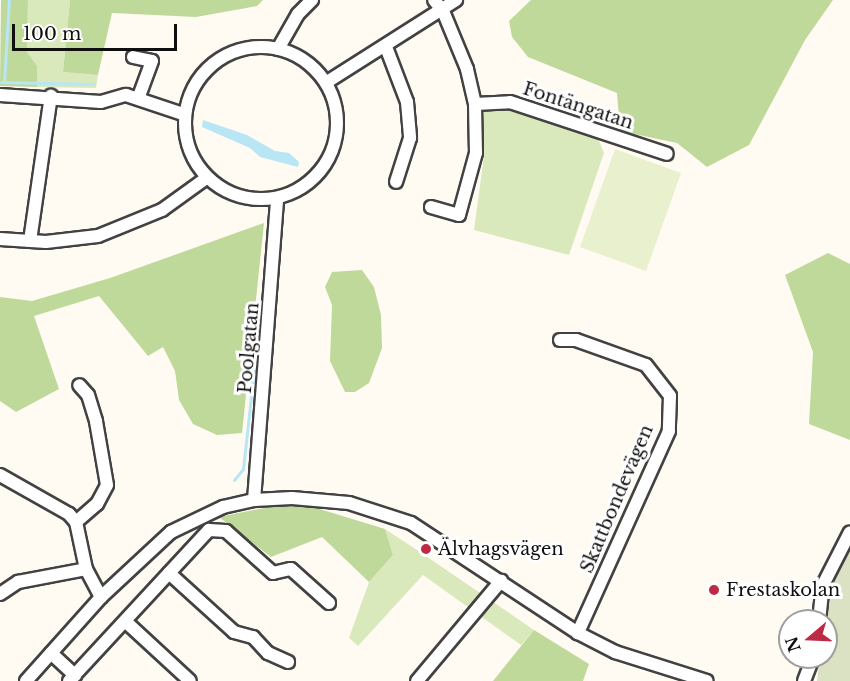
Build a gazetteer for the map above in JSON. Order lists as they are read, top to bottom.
{
  "streets": {
    "street": ["Fontängatan", "Poolgatan", "Skattbondevägen"]
  },
  "places": ["Älvhagsvägen", "Frestaskolan"],
  "scale_bar": "100 m",
  "north": "left"
}
